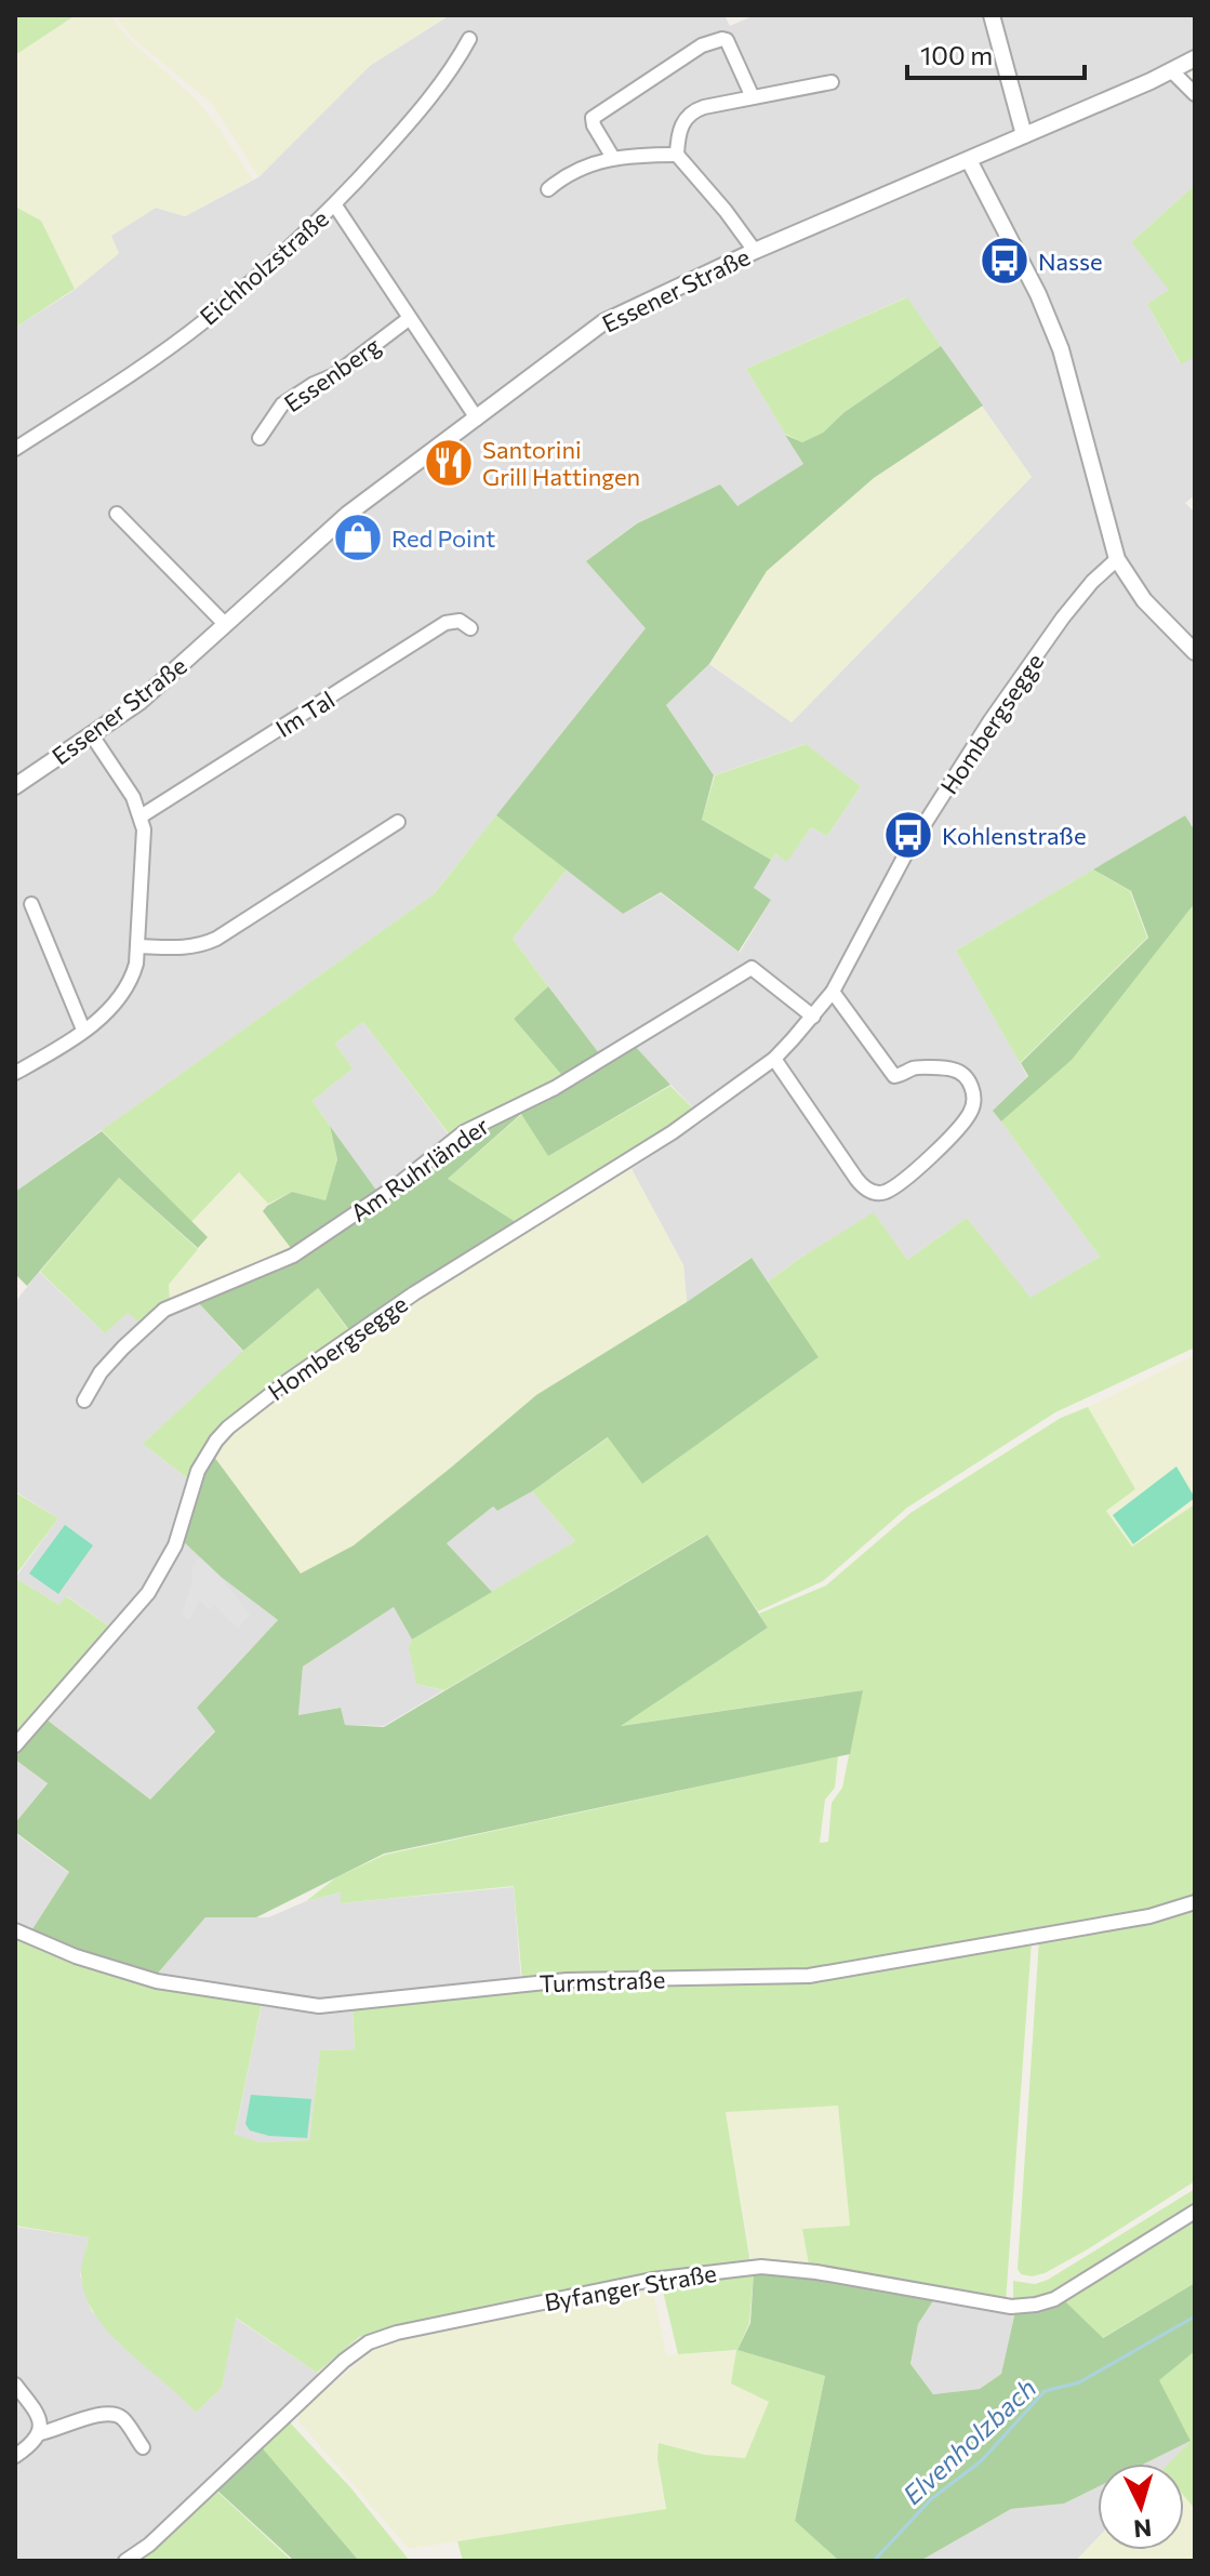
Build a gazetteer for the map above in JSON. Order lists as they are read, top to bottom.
{
  "streets": {
    "street": [
      "Eichholzstraße",
      "Essener Straße",
      "Essenberg",
      "Im Tal",
      "Hombergsegge",
      "Am Ruhrländer",
      "Turmstraße",
      "Byfanger Straße"
    ]
  },
  "crossings": [
    ["Hombergsegge", "Am Ruhrländer"]
  ],
  "water": ["Elvenholzbach"],
  "places": {
    "bus stop": ["Nasse", "Kohlenstraße"],
    "restaurant": ["Santorini Grill Hattingen"],
    "shop": ["Red Point"]
  },
  "scale_bar": "100 m",
  "north": "bottom"
}
